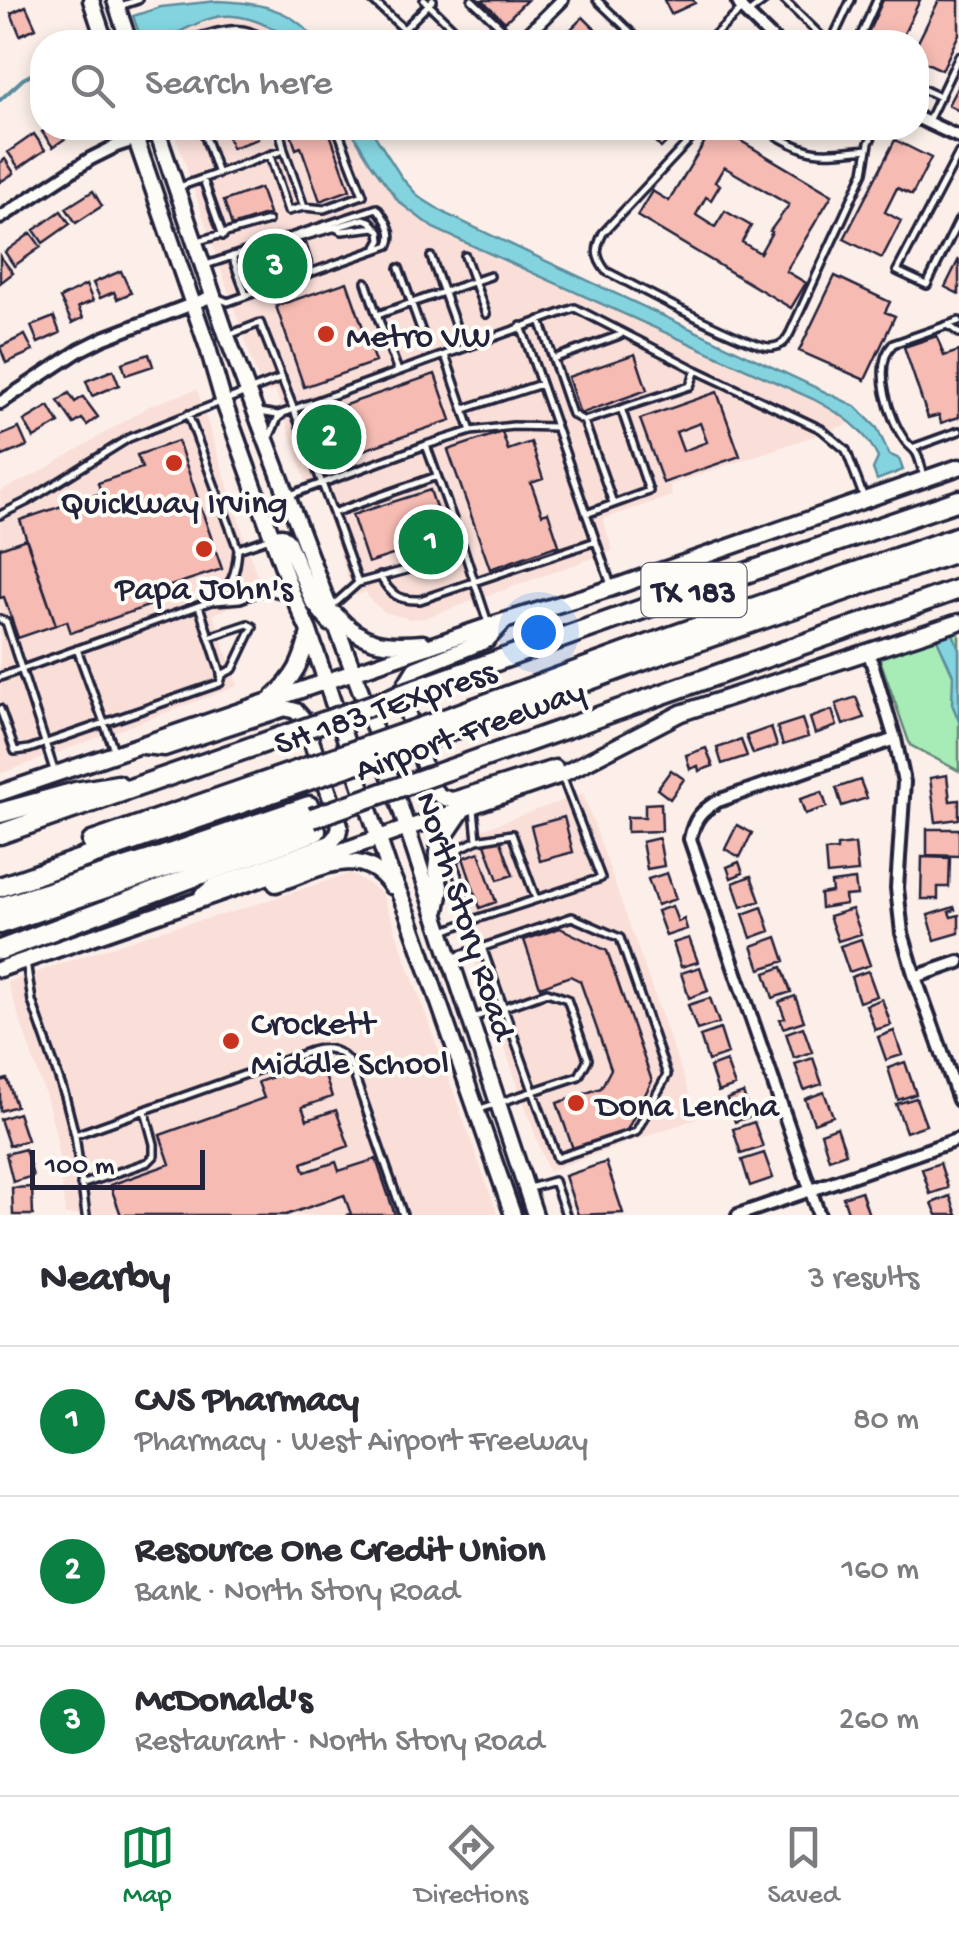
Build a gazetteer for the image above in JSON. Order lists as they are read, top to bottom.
{
  "streets": {
    "highway": ["TX 183", "SH 183 TEXpress", "Airport Freeway"],
    "main road": ["North Story Road"]
  },
  "places": [
    "Metro VW",
    "Quickway Irving",
    "Papa John's",
    "Crockett Middle School",
    "Dona Lencha"
  ],
  "scale_bar": "100 m",
  "page": {
    "search": "Search here",
    "pins": ["3", "2", "1"],
    "scale": "100 m",
    "heading": ["Nearby", "3 results"],
    "list": [
      {
        "mark": "1",
        "name": "CVS Pharmacy",
        "note": "Pharmacy · West Airport Freeway",
        "value": "80 m"
      },
      {
        "mark": "2",
        "name": "Resource One Credit Union",
        "note": "Bank · North Story Road",
        "value": "160 m"
      },
      {
        "mark": "3",
        "name": "McDonald's",
        "note": "Restaurant · North Story Road",
        "value": "260 m"
      }
    ],
    "nav": ["Map", "Directions", "Saved"]
  }
}
